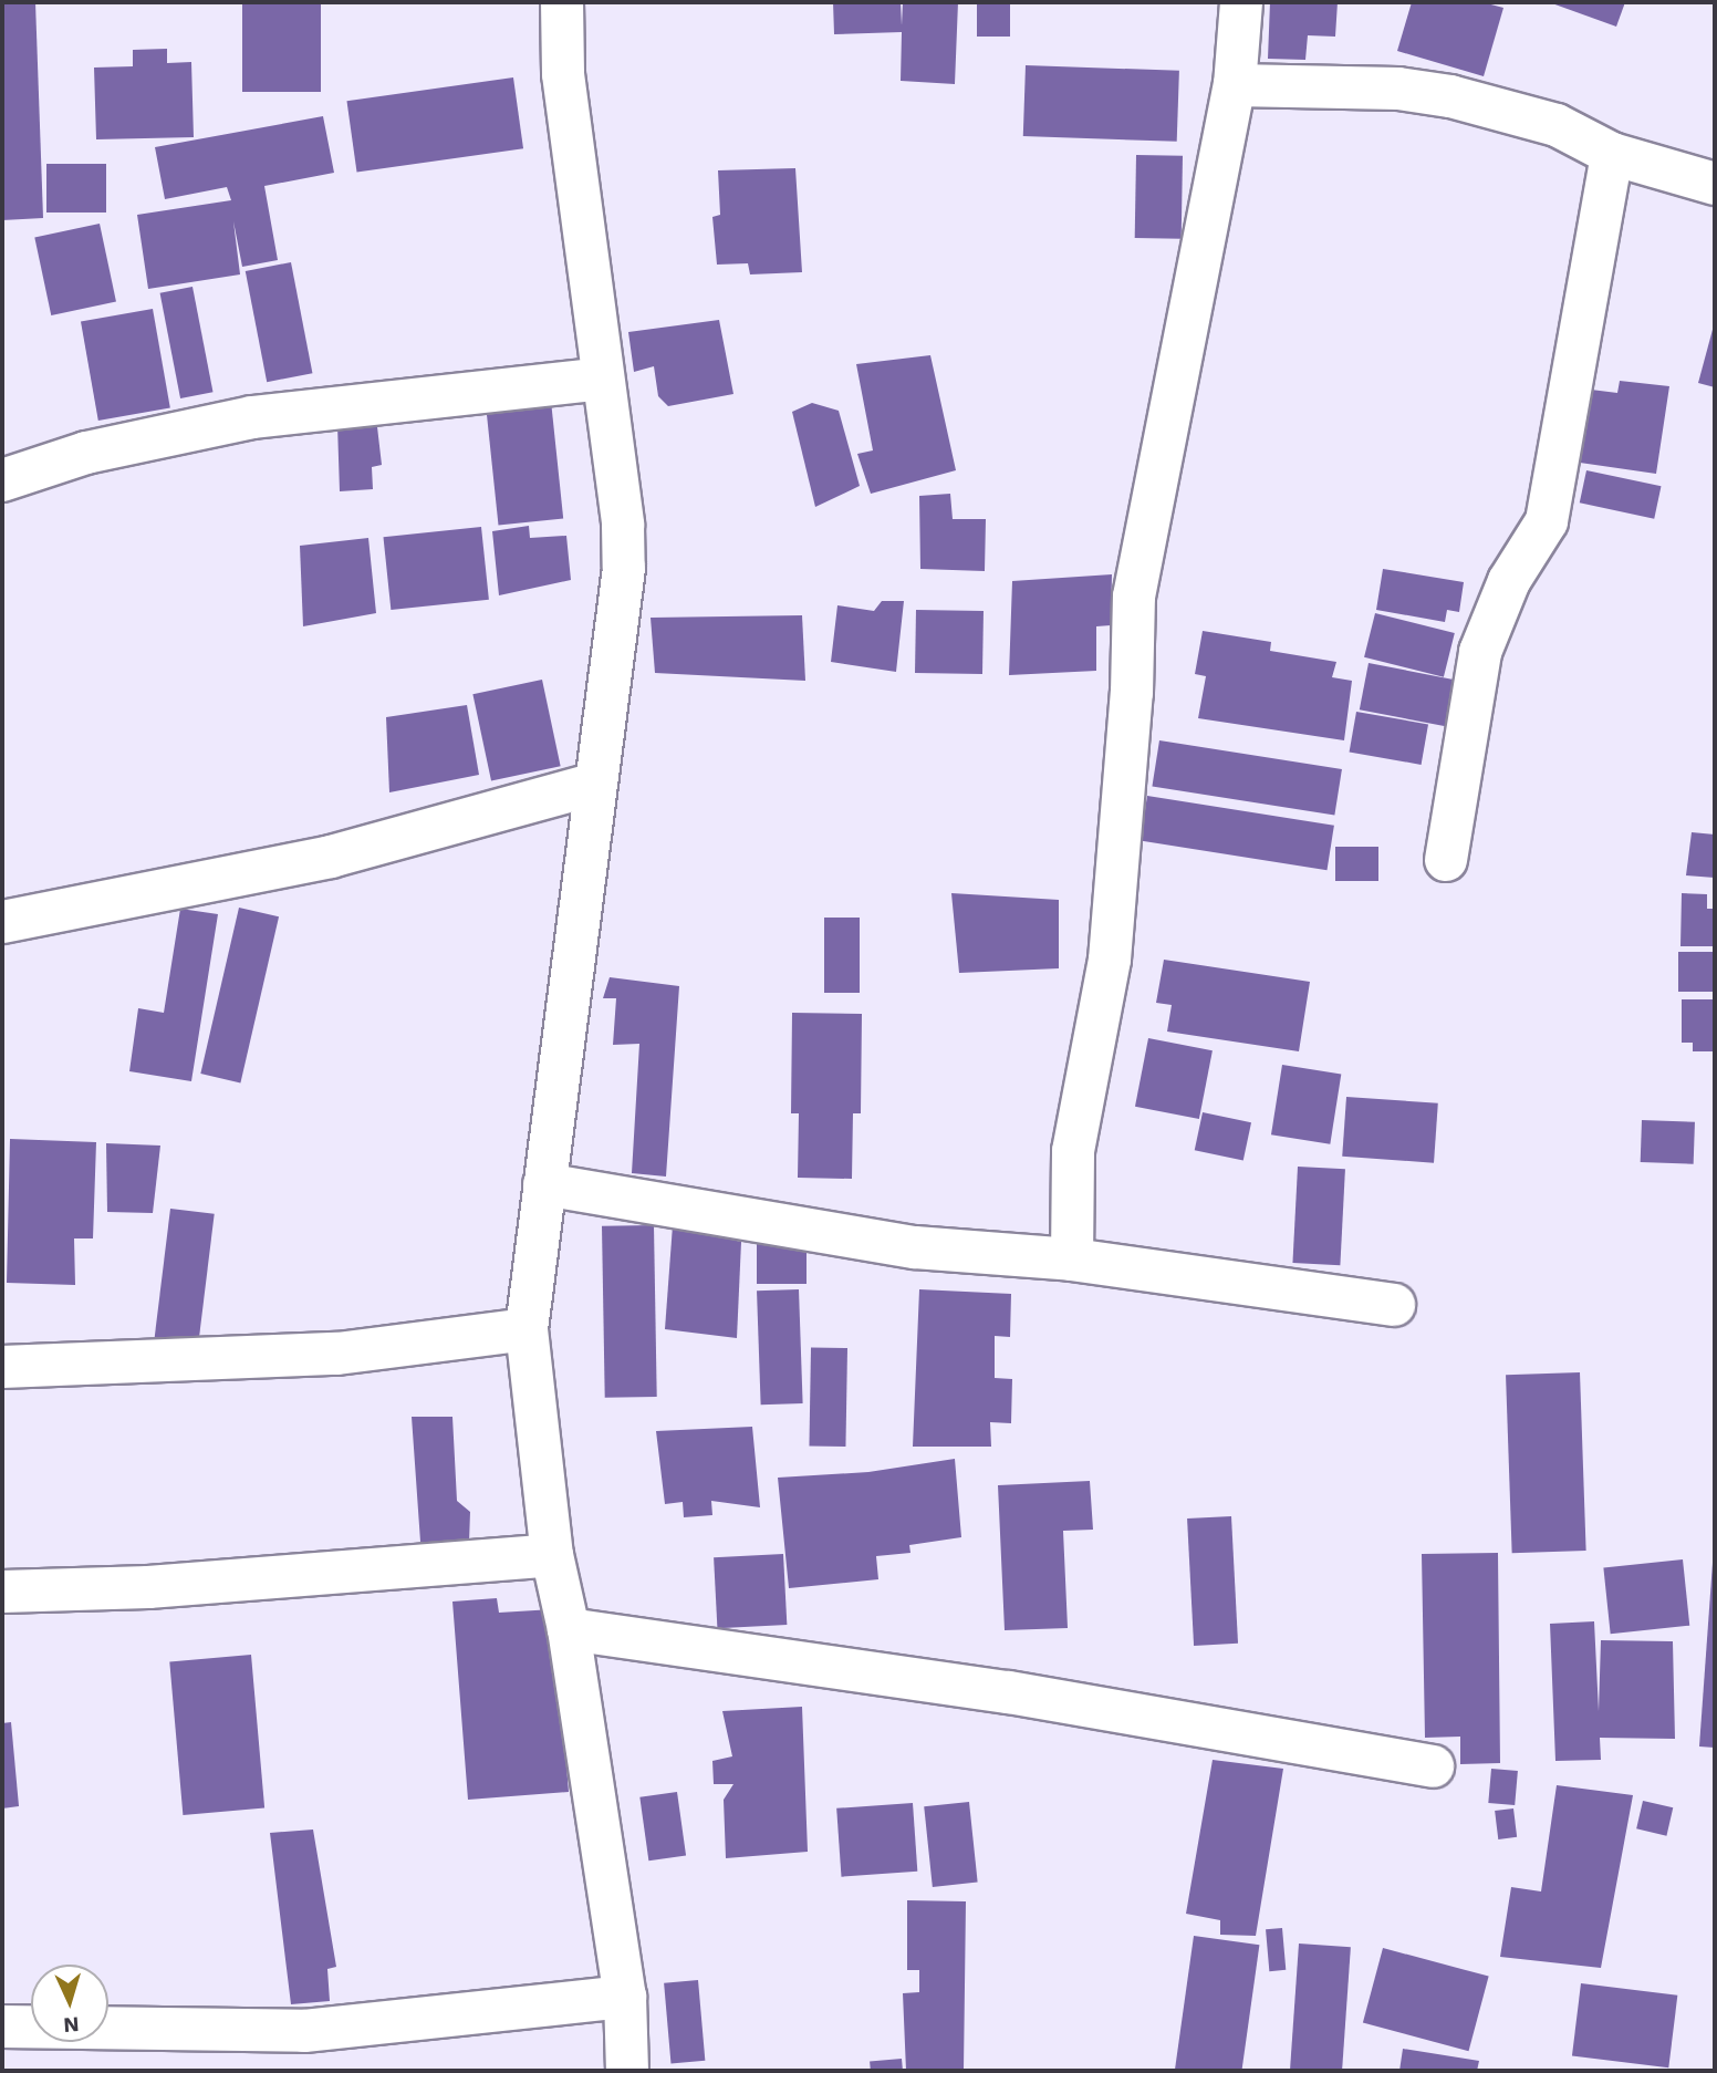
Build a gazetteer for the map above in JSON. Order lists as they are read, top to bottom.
{
  "north": "bottom"
}
